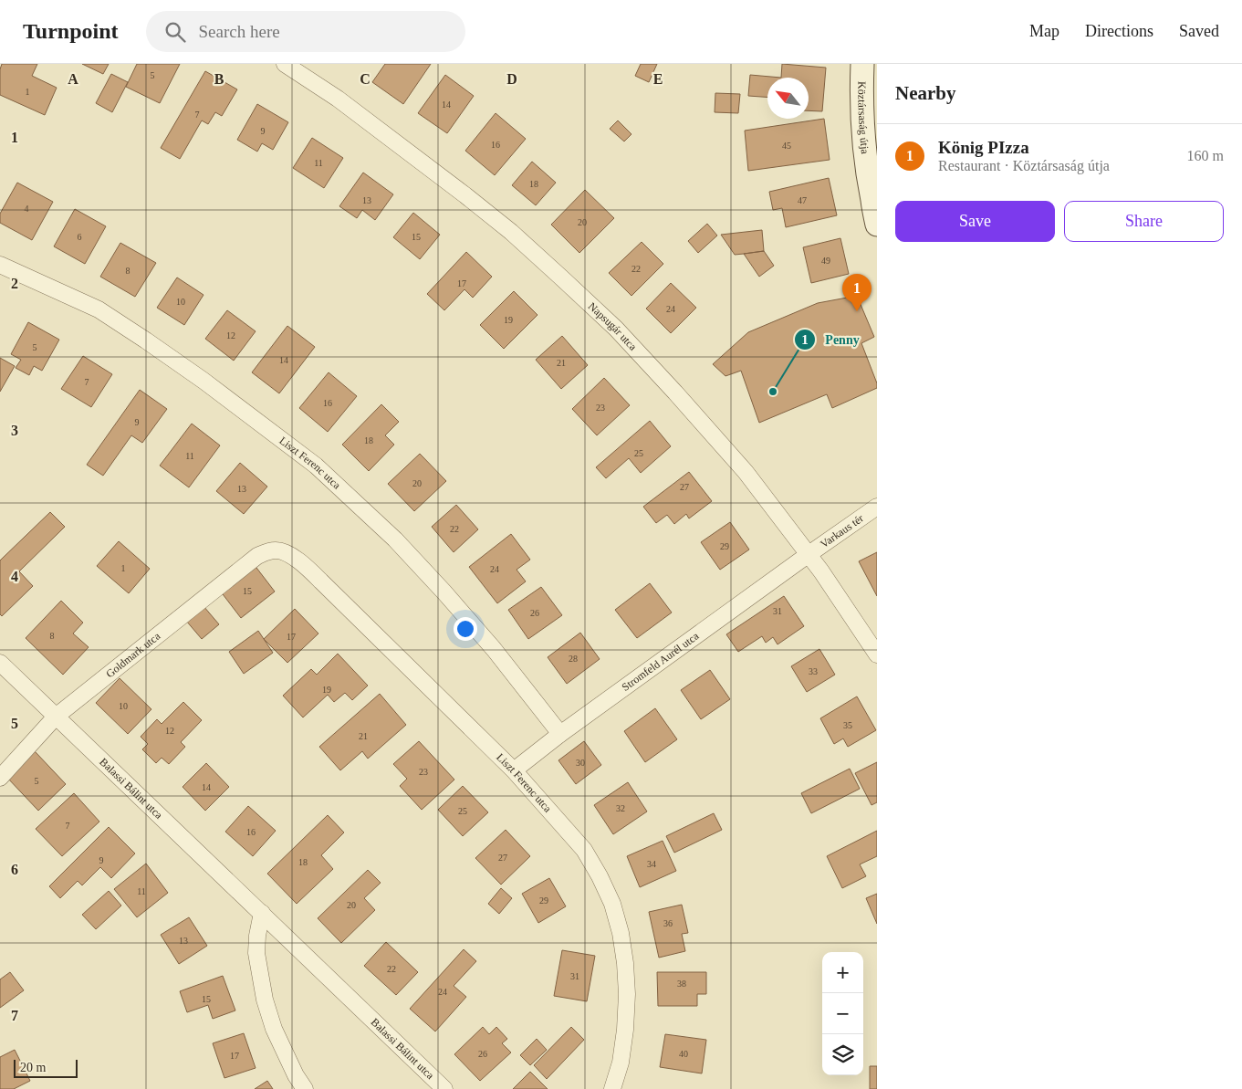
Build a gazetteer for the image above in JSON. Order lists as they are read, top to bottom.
{
  "streets": {
    "street": [
      "Köztársaság útja",
      "Napsugár utca",
      "Liszt Ferenc utca",
      "Varkaus tér",
      "Goldmark utca",
      "Stromfeld Aurél utca",
      "Balassi Bálint utca"
    ]
  },
  "crossings": [
    ["Napsugár utca", "Varkaus tér"],
    ["Napsugár utca", "Stromfeld Aurél utca"],
    ["Liszt Ferenc utca", "Goldmark utca"],
    ["Liszt Ferenc utca", "Stromfeld Aurél utca"],
    ["Varkaus tér", "Stromfeld Aurél utca"],
    ["Goldmark utca", "Balassi Bálint utca"]
  ],
  "places": ["Penny"],
  "house_numbers": [
    "5",
    "1",
    "14",
    "7",
    "9",
    "16",
    "45",
    "11",
    "18",
    "13",
    "47",
    "4",
    "20",
    "6",
    "15",
    "49",
    "22",
    "8",
    "17",
    "10",
    "24",
    "19",
    "12",
    "5",
    "14",
    "21",
    "7",
    "16",
    "23",
    "9",
    "18",
    "25",
    "11",
    "20",
    "27",
    "13",
    "22",
    "29",
    "1",
    "24",
    "15",
    "31",
    "26",
    "8",
    "17",
    "28",
    "33",
    "19",
    "10",
    "35",
    "12",
    "21",
    "30",
    "23",
    "5",
    "14",
    "32",
    "25",
    "7",
    "16",
    "27",
    "9",
    "18",
    "34",
    "11",
    "29",
    "20",
    "36",
    "13",
    "22",
    "31",
    "38",
    "24",
    "15",
    "26",
    "40",
    "17"
  ],
  "scale_bar": "20 m",
  "north": "top left",
  "page": {
    "header": "Turnpoint",
    "search": "Search here",
    "nav": ["Map", "Directions", "Saved"],
    "heading": "Nearby",
    "list": [
      {
        "mark": "1",
        "name": "König PIzza",
        "note": "Restaurant · Köztársaság útja",
        "value": "160 m"
      }
    ],
    "buttons": ["Save", "Share"],
    "pins": "1",
    "map_buttons": ["+", "−"],
    "scale": "20 m"
  },
  "grid": {
    "columns": [
      "A",
      "B",
      "C",
      "D",
      "E"
    ],
    "rows": [
      "1",
      "2",
      "3",
      "4",
      "5",
      "6",
      "7"
    ]
  }
}
